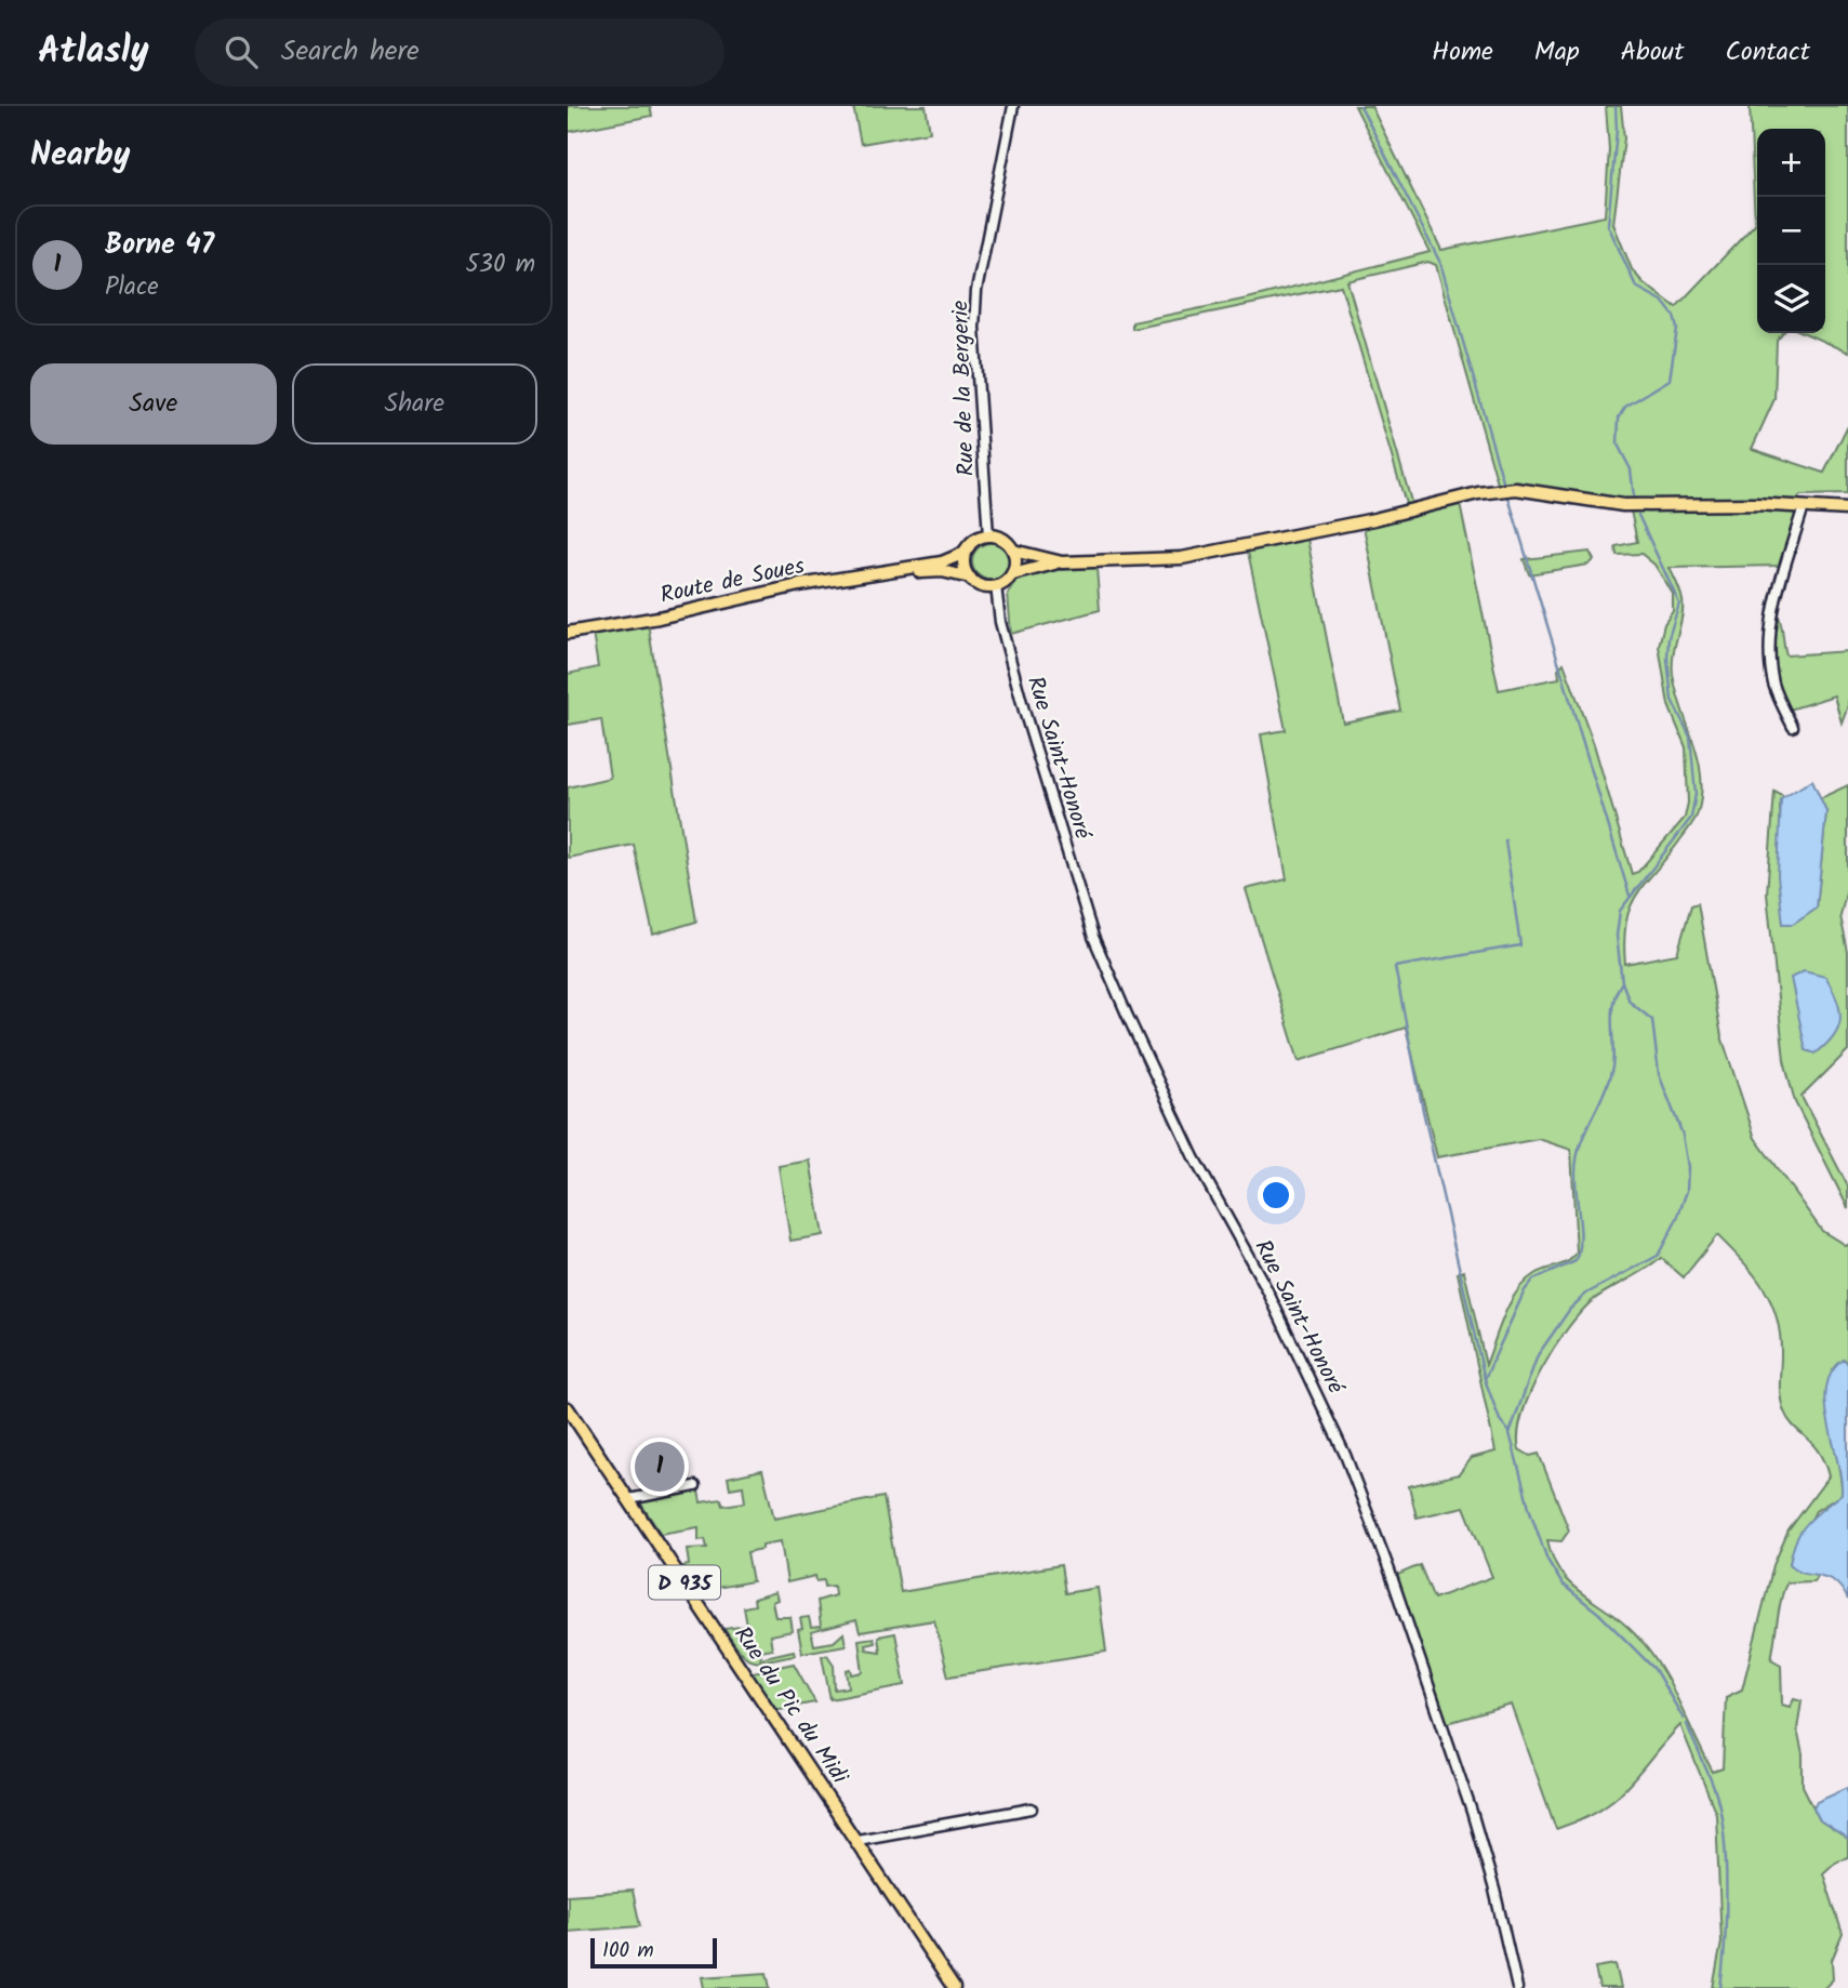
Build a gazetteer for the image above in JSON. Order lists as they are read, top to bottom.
{
  "streets": {
    "main road": ["Route de Soues", "D 935", "Rue du Pic du Midi"],
    "street": ["Rue de la Bergerie", "Rue Saint-Honoré"]
  },
  "crossings": [
    ["Rue de la Bergerie", "Route de Soues"],
    ["Rue de la Bergerie", "Rue Saint-Honoré"],
    ["Route de Soues", "Rue Saint-Honoré"]
  ],
  "scale_bar": "100 m",
  "page": {
    "header": "Atlasly",
    "search": "Search here",
    "nav": [
      "Home",
      "Map",
      "About",
      "Contact"
    ],
    "heading": "Nearby",
    "map_buttons": ["+", "−"],
    "list": [
      {
        "mark": "1",
        "name": "Borne 47",
        "note": "Place",
        "value": "530 m"
      }
    ],
    "buttons": ["Save", "Share"],
    "pins": "1",
    "scale": "100 m"
  }
}
